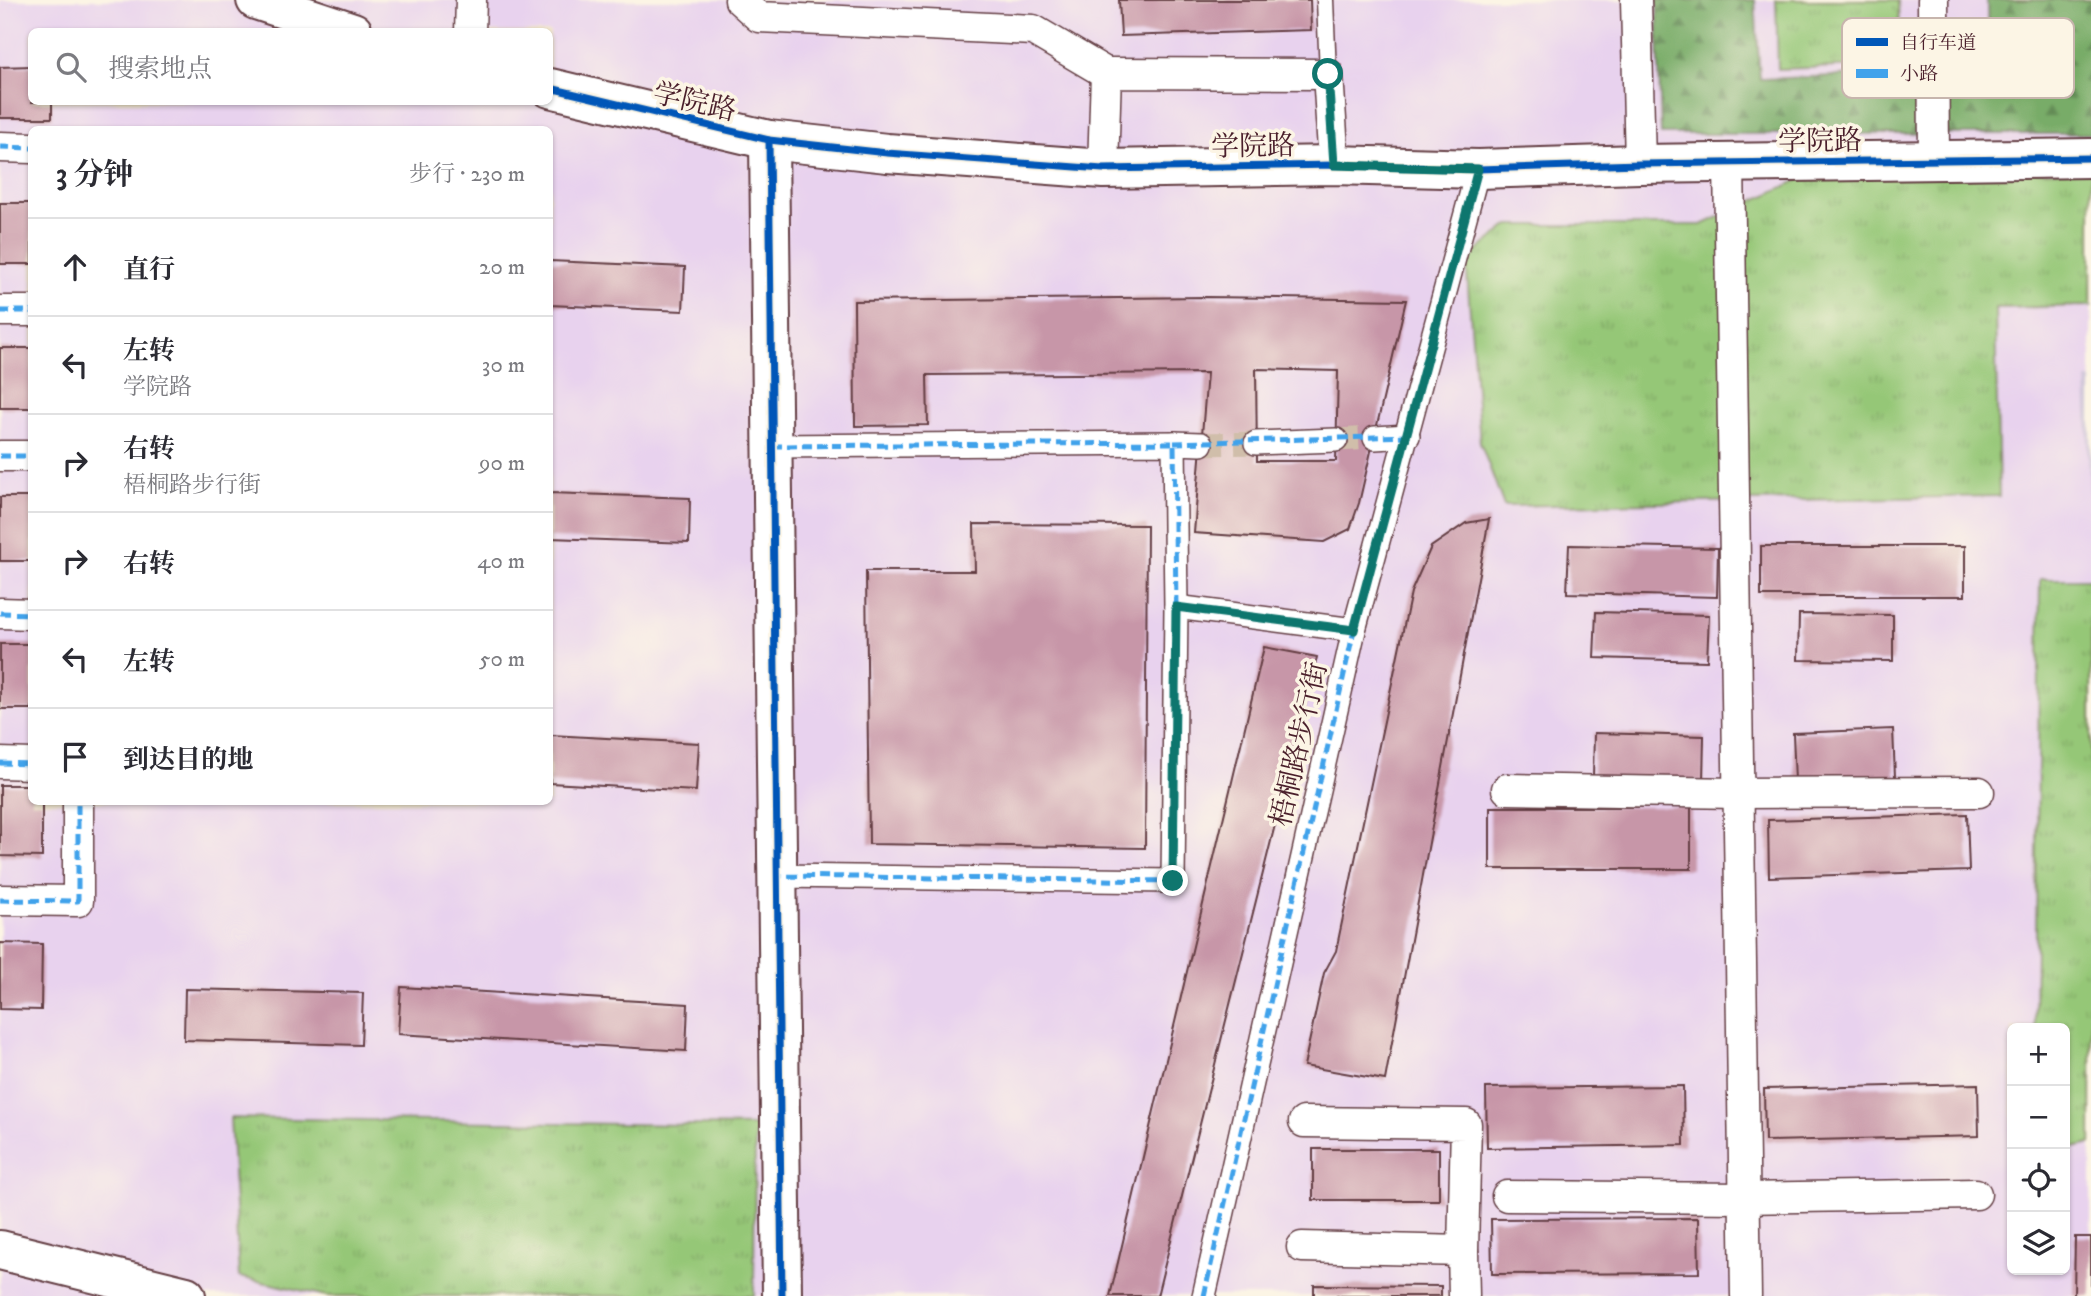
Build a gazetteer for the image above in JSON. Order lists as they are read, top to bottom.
{
  "streets": {
    "street": ["学院路", "梧桐路步行街"]
  },
  "crossings": [
    ["学院路", "梧桐路步行街"]
  ],
  "legend": ["自行车道", "小路"],
  "page": {
    "search": "搜索地点",
    "heading": ["3 分钟", "步行 · 230 m"],
    "list": [
      ["直行", "20 m"],
      ["左转", "学院路", "30 m"],
      ["右转", "梧桐路步行街", "90 m"],
      ["右转", "40 m"],
      ["左转", "50 m"],
      "到达目的地"
    ],
    "map_buttons": ["+", "−"]
  }
}
